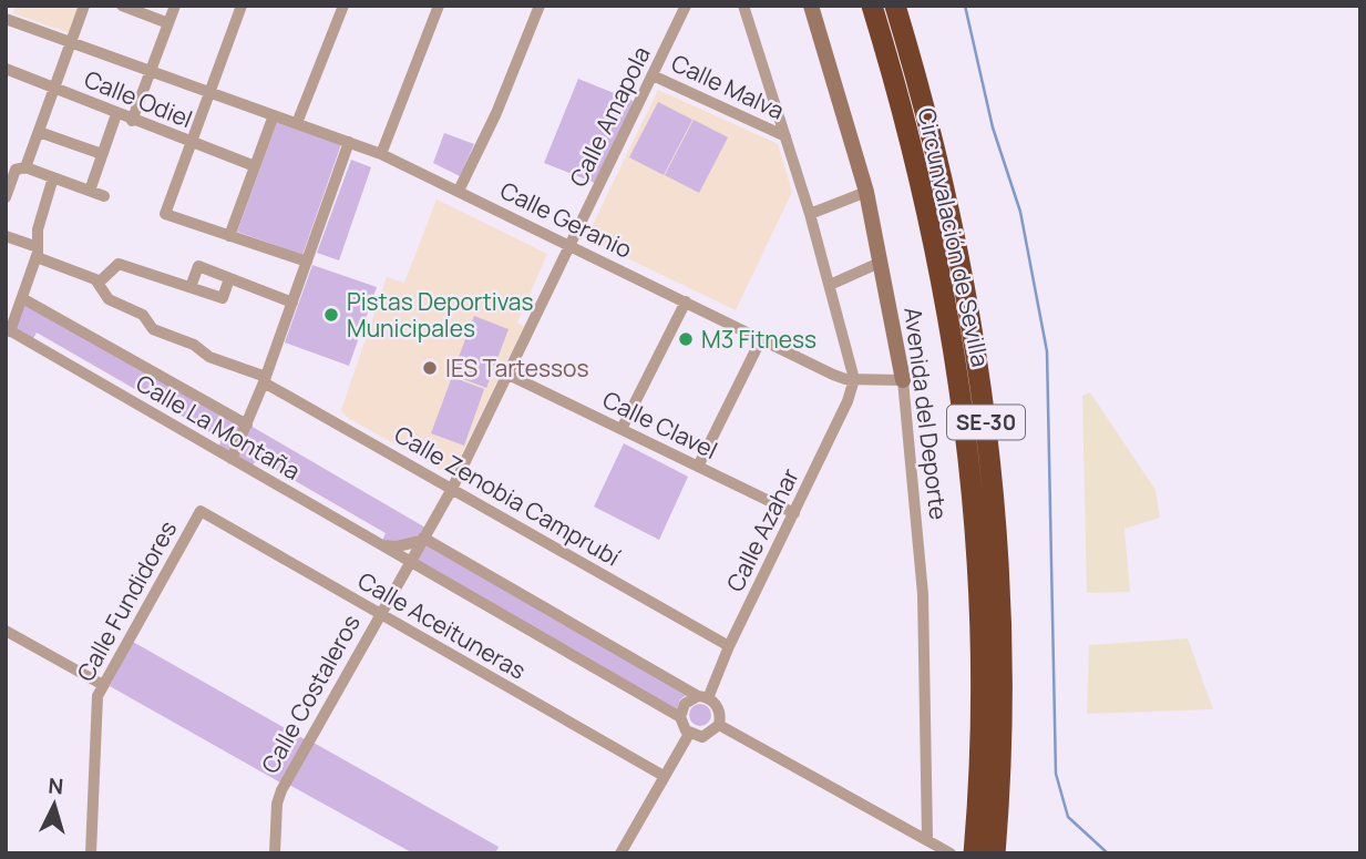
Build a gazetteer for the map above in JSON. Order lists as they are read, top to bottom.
{
  "streets": {
    "highway": ["Circunvalación de Sevilla", "SE-30"],
    "street": [
      "Calle Malva",
      "Calle Odiel",
      "Calle Amapola",
      "Calle Geranio",
      "Avenida del Deporte",
      "Calle Clavel",
      "Calle La Montaña",
      "Calle Zenobia Camprubí",
      "Calle Azahar",
      "Calle Fundidores",
      "Calle Aceituneras",
      "Calle Costaleros"
    ]
  },
  "crossings": [
    ["Calle Malva", "Calle Amapola"],
    ["Calle Amapola", "Calle Geranio"],
    ["Calle Amapola", "Calle Clavel"],
    ["Calle Amapola", "Calle Costaleros"],
    ["Calle Geranio", "Avenida del Deporte"],
    ["Calle Geranio", "Calle Azahar"],
    ["Calle Clavel", "Calle Azahar"],
    ["Calle Clavel", "Calle Costaleros"],
    ["Calle La Montaña", "Calle Azahar"],
    ["Calle La Montaña", "Calle Costaleros"],
    ["Calle Zenobia Camprubí", "Calle Azahar"],
    ["Calle Zenobia Camprubí", "Calle Costaleros"],
    ["Calle Fundidores", "Calle Aceituneras"],
    ["Calle Aceituneras", "Calle Costaleros"]
  ],
  "places": ["Pistas Deportivas Municipales", "M3 Fitness", "IES Tartessos"],
  "north": "top"
}
